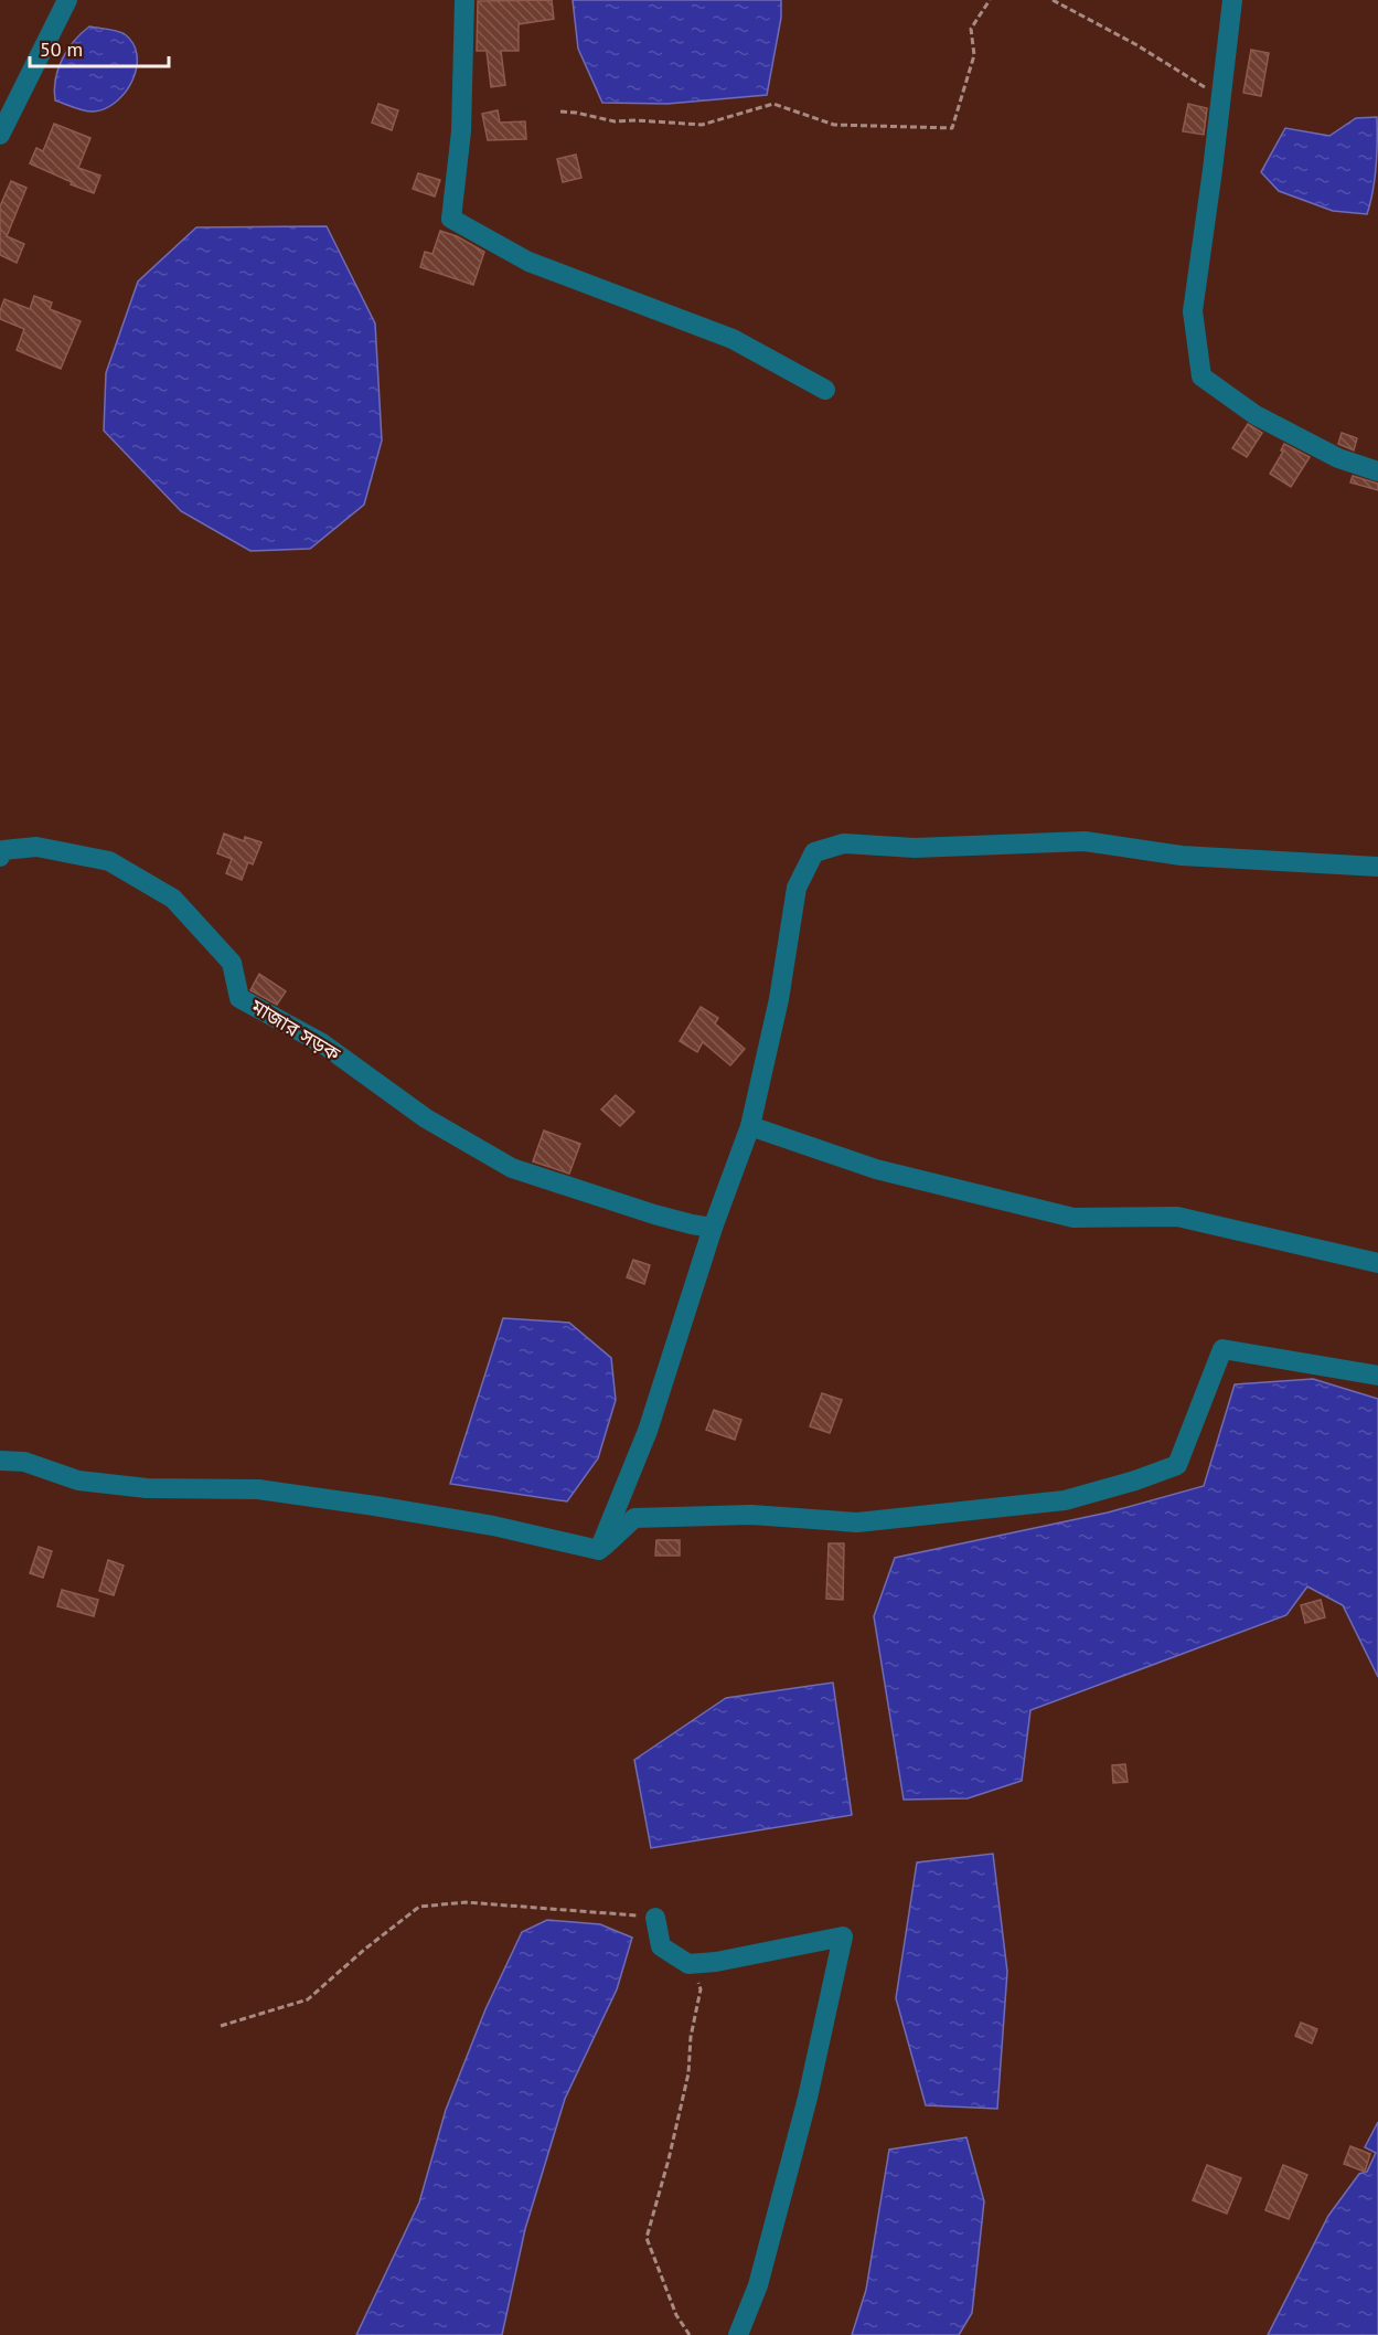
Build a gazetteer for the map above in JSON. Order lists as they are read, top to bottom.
{
  "streets": {
    "street": ["মাজার সড়ক"]
  },
  "scale_bar": "50 m"
}
